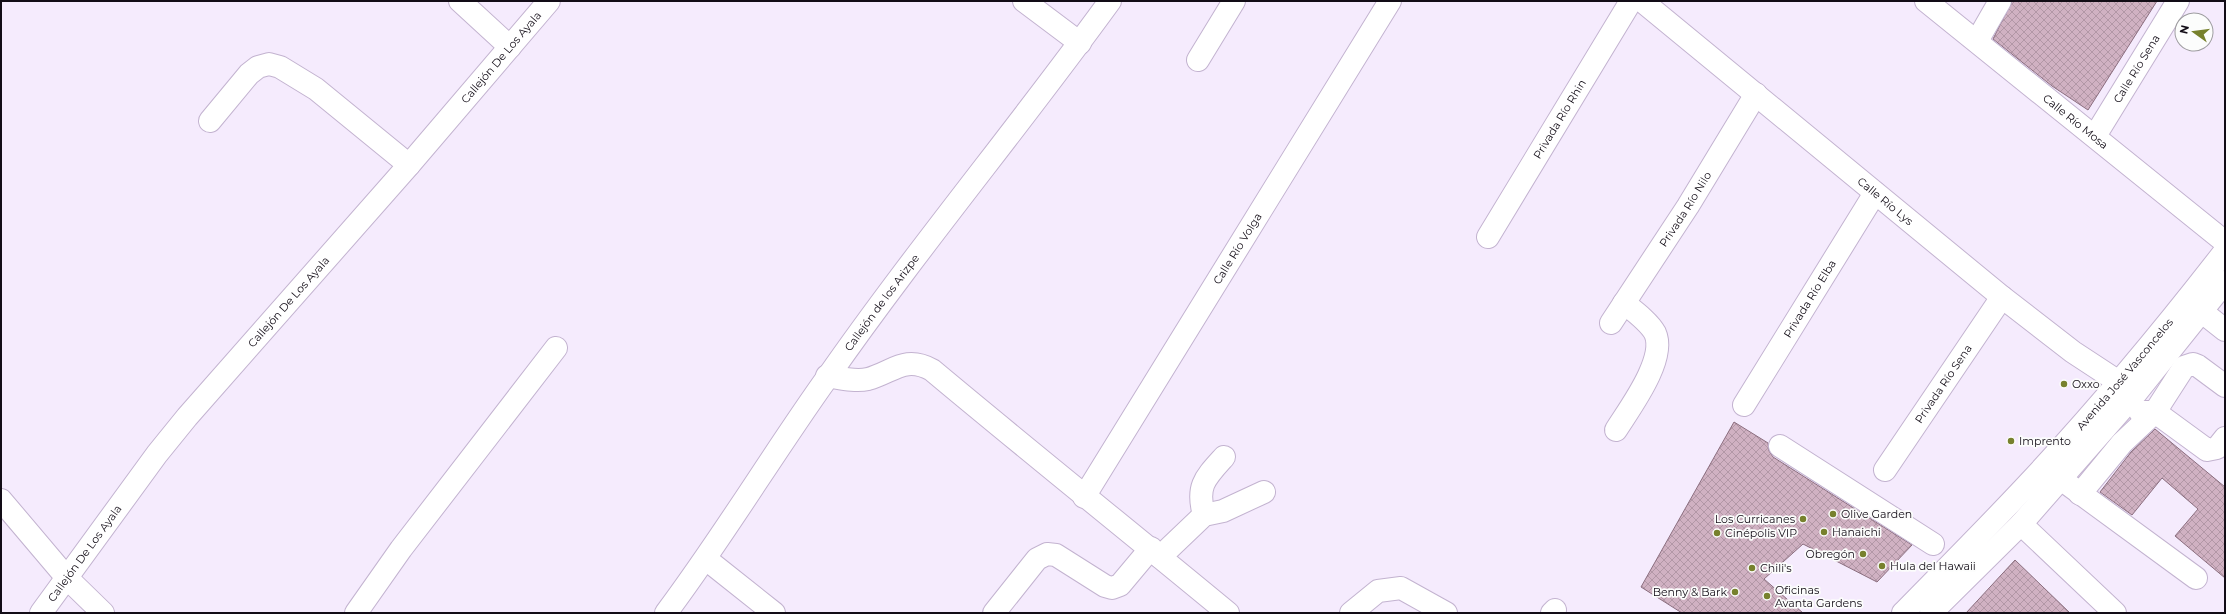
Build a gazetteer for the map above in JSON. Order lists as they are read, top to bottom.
{
  "streets": {
    "street": [
      "Callejón De Los Ayala",
      "Calle Río Sena",
      "Privada Río Rhin",
      "Calle Río Mosa",
      "Calle Río Lys",
      "Privada Río Nilo",
      "Calle Río Volga",
      "Privada Río Elba",
      "Callejón de los Arizpe",
      "Avenida José Vasconcelos",
      "Privada Río Sena"
    ]
  },
  "crossings": [
    ["Calle Río Sena", "Calle Río Mosa"],
    ["Calle Río Lys", "Privada Río Nilo"],
    ["Calle Río Lys", "Privada Río Elba"],
    ["Calle Río Lys", "Avenida José Vasconcelos"],
    ["Calle Río Lys", "Privada Río Sena"]
  ],
  "places": [
    "Oxxo",
    "Imprento",
    "Olive Garden",
    "Los Curricanes",
    "Hanaichi",
    "Cinépolis VIP",
    "Obregón",
    "Hula del Hawaii",
    "Chili's",
    "Benny & Bark",
    "Oficinas Avanta Gardens"
  ],
  "north": "left"
}
